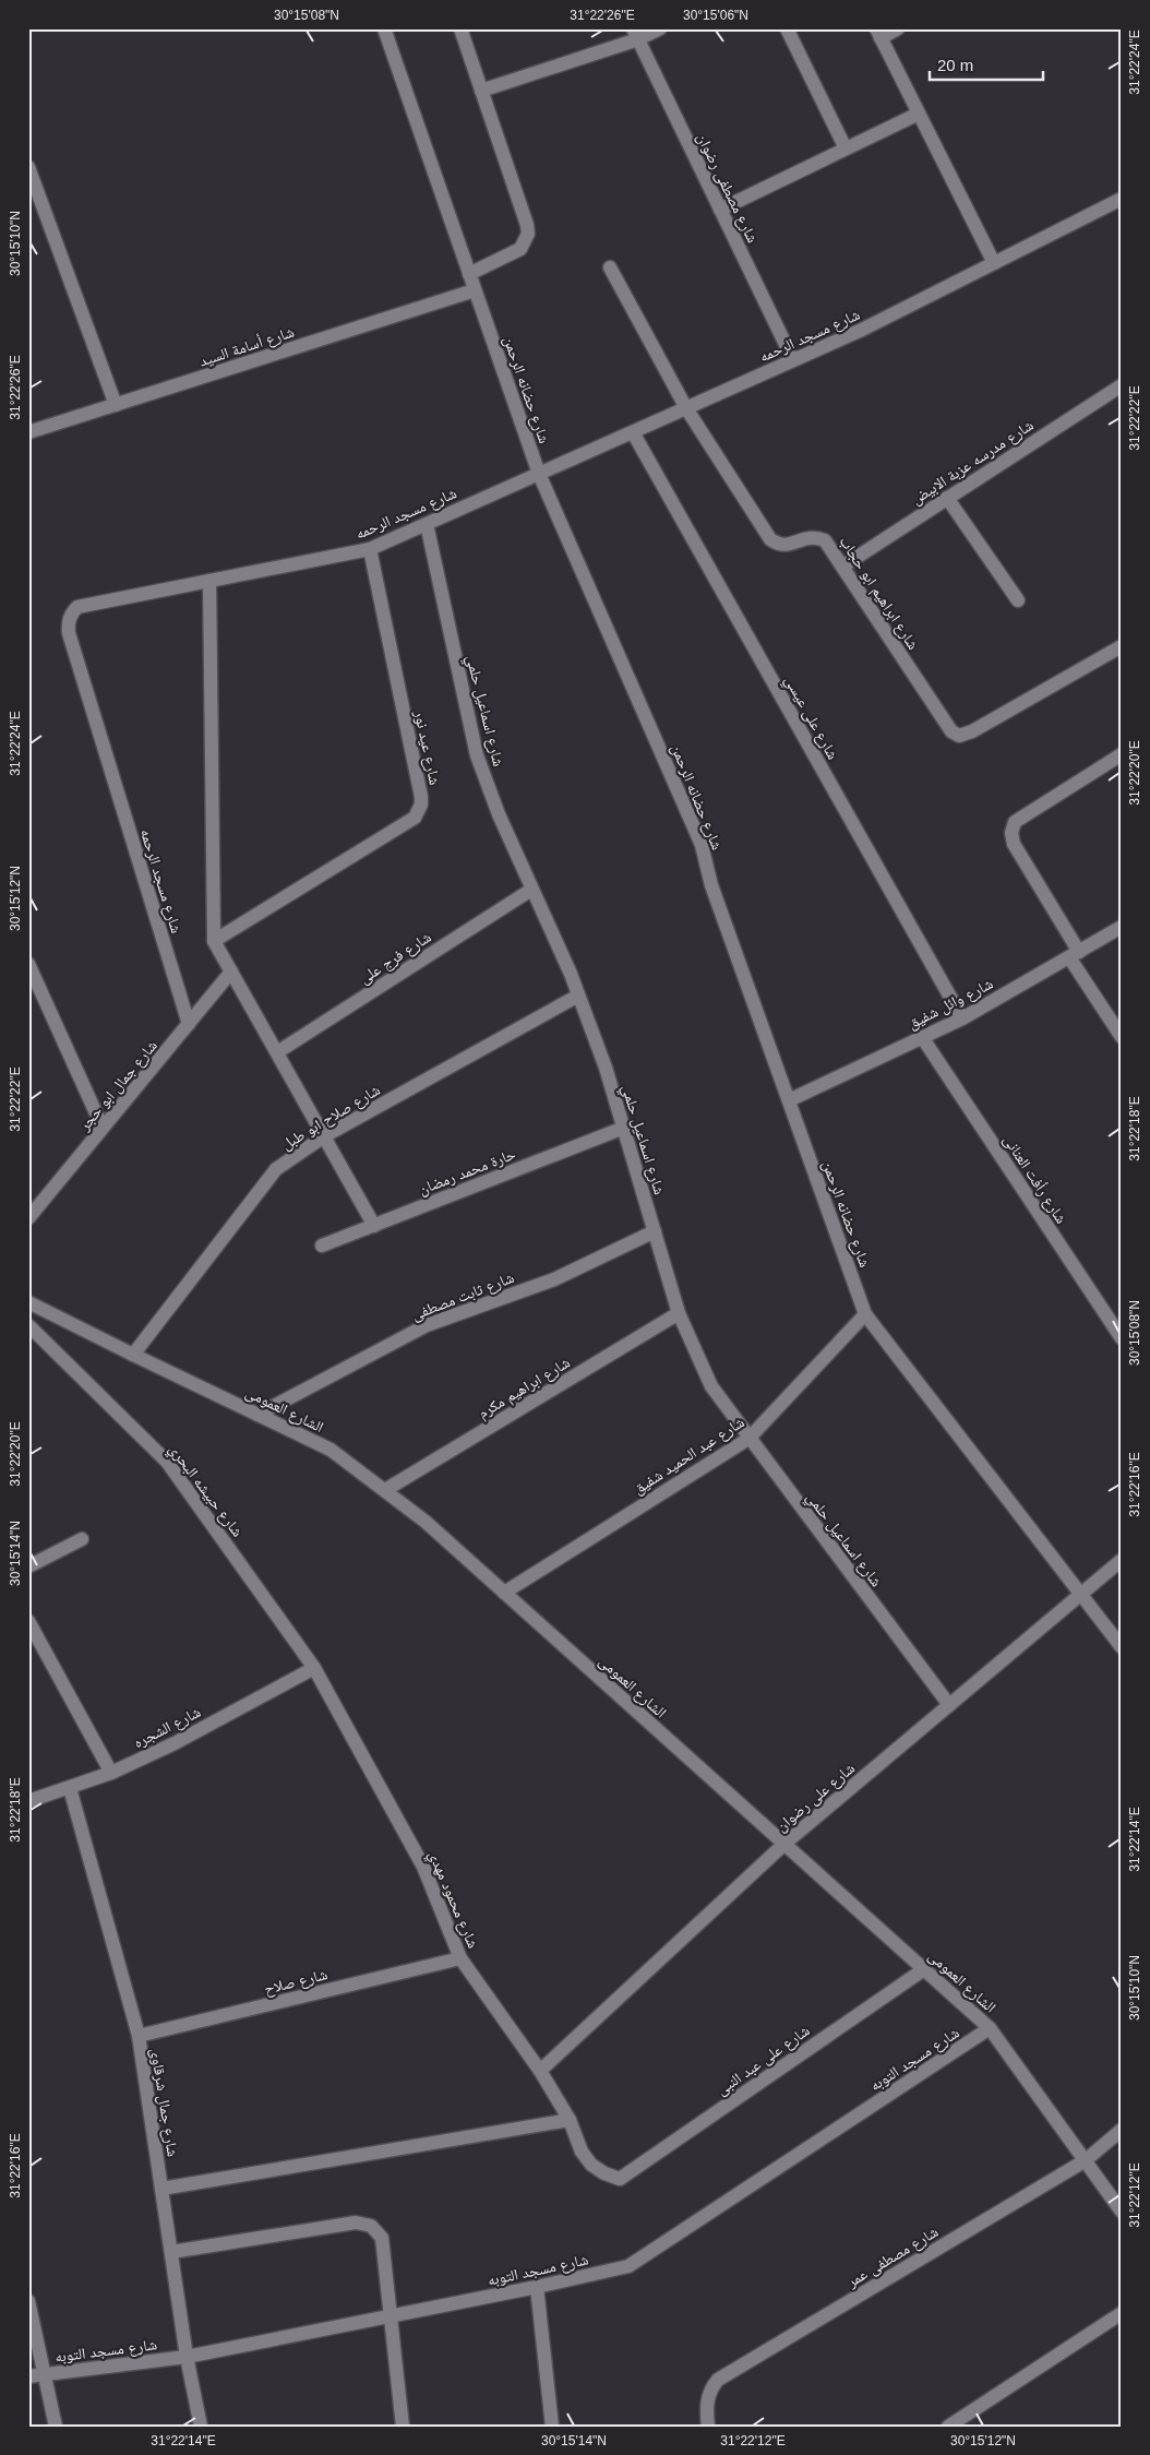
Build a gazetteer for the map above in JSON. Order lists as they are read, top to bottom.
{
  "streets": {
    "street": [
      "شارع مصطفى رضوان",
      "شارع مسجد الرحمه",
      "شارع أسامة السيد",
      "شارع حضانه الرحمن",
      "شارع مدرسه عزبة الابيض",
      "شارع ابراهيم ابو حجاب",
      "شارع اسماعيل حلمي",
      "شارع على عيسي",
      "شارع عيد نور",
      "شارع فرج على",
      "شارع وائل شفيق",
      "شارع جمال ابو حجر",
      "شارع صلاح ابو طبل",
      "حارة محمد رمضان",
      "شارع رأفت العنانى",
      "شارع ثابت مصطفى",
      "شارع ابراهيم مكرم",
      "الشارع العمومى",
      "شارع عبد الحميد شفيق",
      "شارع حبيشه البحري",
      "شارع الشجره",
      "شارع على رضوان",
      "شارع محمود مهدي",
      "شارع صلاح",
      "شارع مسجد التوبه",
      "شارع على عبد النبى",
      "شارع جمال شرقاوى",
      "شارع مصطفى عمر"
    ]
  },
  "crossings": [
    ["شارع مصطفى رضوان", "شارع مسجد الرحمه"],
    ["شارع مسجد الرحمه", "شارع حضانه الرحمن"],
    ["شارع مسجد الرحمه", "شارع ابراهيم ابو حجاب"],
    ["شارع مسجد الرحمه", "شارع اسماعيل حلمي"],
    ["شارع مسجد الرحمه", "شارع على عيسي"],
    ["شارع مسجد الرحمه", "شارع عيد نور"],
    ["شارع مسجد الرحمه", "شارع جمال ابو حجر"],
    ["شارع أسامة السيد", "شارع حضانه الرحمن"],
    ["شارع حضانه الرحمن", "شارع وائل شفيق"],
    ["شارع حضانه الرحمن", "شارع عبد الحميد شفيق"],
    ["شارع حضانه الرحمن", "شارع على رضوان"],
    ["شارع مدرسه عزبة الابيض", "شارع ابراهيم ابو حجاب"],
    ["شارع اسماعيل حلمي", "شارع فرج على"],
    ["شارع اسماعيل حلمي", "شارع صلاح ابو طبل"],
    ["شارع اسماعيل حلمي", "حارة محمد رمضان"],
    ["شارع اسماعيل حلمي", "شارع ثابت مصطفى"],
    ["شارع اسماعيل حلمي", "شارع ابراهيم مكرم"],
    ["شارع اسماعيل حلمي", "شارع عبد الحميد شفيق"],
    ["شارع اسماعيل حلمي", "شارع على رضوان"],
    ["شارع على عيسي", "شارع وائل شفيق"],
    ["شارع وائل شفيق", "شارع رأفت العنانى"],
    ["شارع صلاح ابو طبل", "الشارع العمومى"],
    ["شارع ثابت مصطفى", "الشارع العمومى"],
    ["شارع ابراهيم مكرم", "الشارع العمومى"],
    ["الشارع العمومى", "شارع عبد الحميد شفيق"],
    ["الشارع العمومى", "شارع على رضوان"],
    ["الشارع العمومى", "شارع مسجد التوبه"],
    ["الشارع العمومى", "شارع على عبد النبى"],
    ["الشارع العمومى", "شارع مصطفى عمر"],
    ["شارع حبيشه البحري", "شارع الشجره"],
    ["شارع حبيشه البحري", "شارع محمود مهدي"],
    ["شارع الشجره", "شارع محمود مهدي"],
    ["شارع الشجره", "شارع جمال شرقاوى"],
    ["شارع على رضوان", "شارع محمود مهدي"],
    ["شارع محمود مهدي", "شارع صلاح"],
    ["شارع محمود مهدي", "شارع على عبد النبى"],
    ["شارع صلاح", "شارع جمال شرقاوى"],
    ["شارع مسجد التوبه", "شارع جمال شرقاوى"]
  ],
  "scale_bar": "20 m",
  "coordinates": [
    "30°15'08\"N",
    "31°22'26\"E",
    "30°15'06\"N",
    "31°22'24\"E",
    "30°15'10\"N",
    "31°22'22\"E",
    "31°22'20\"E",
    "30°15'12\"N",
    "31°22'18\"E",
    "31°22'16\"E",
    "30°15'14\"N",
    "31°22'14\"E",
    "31°22'12\"E"
  ]
}
